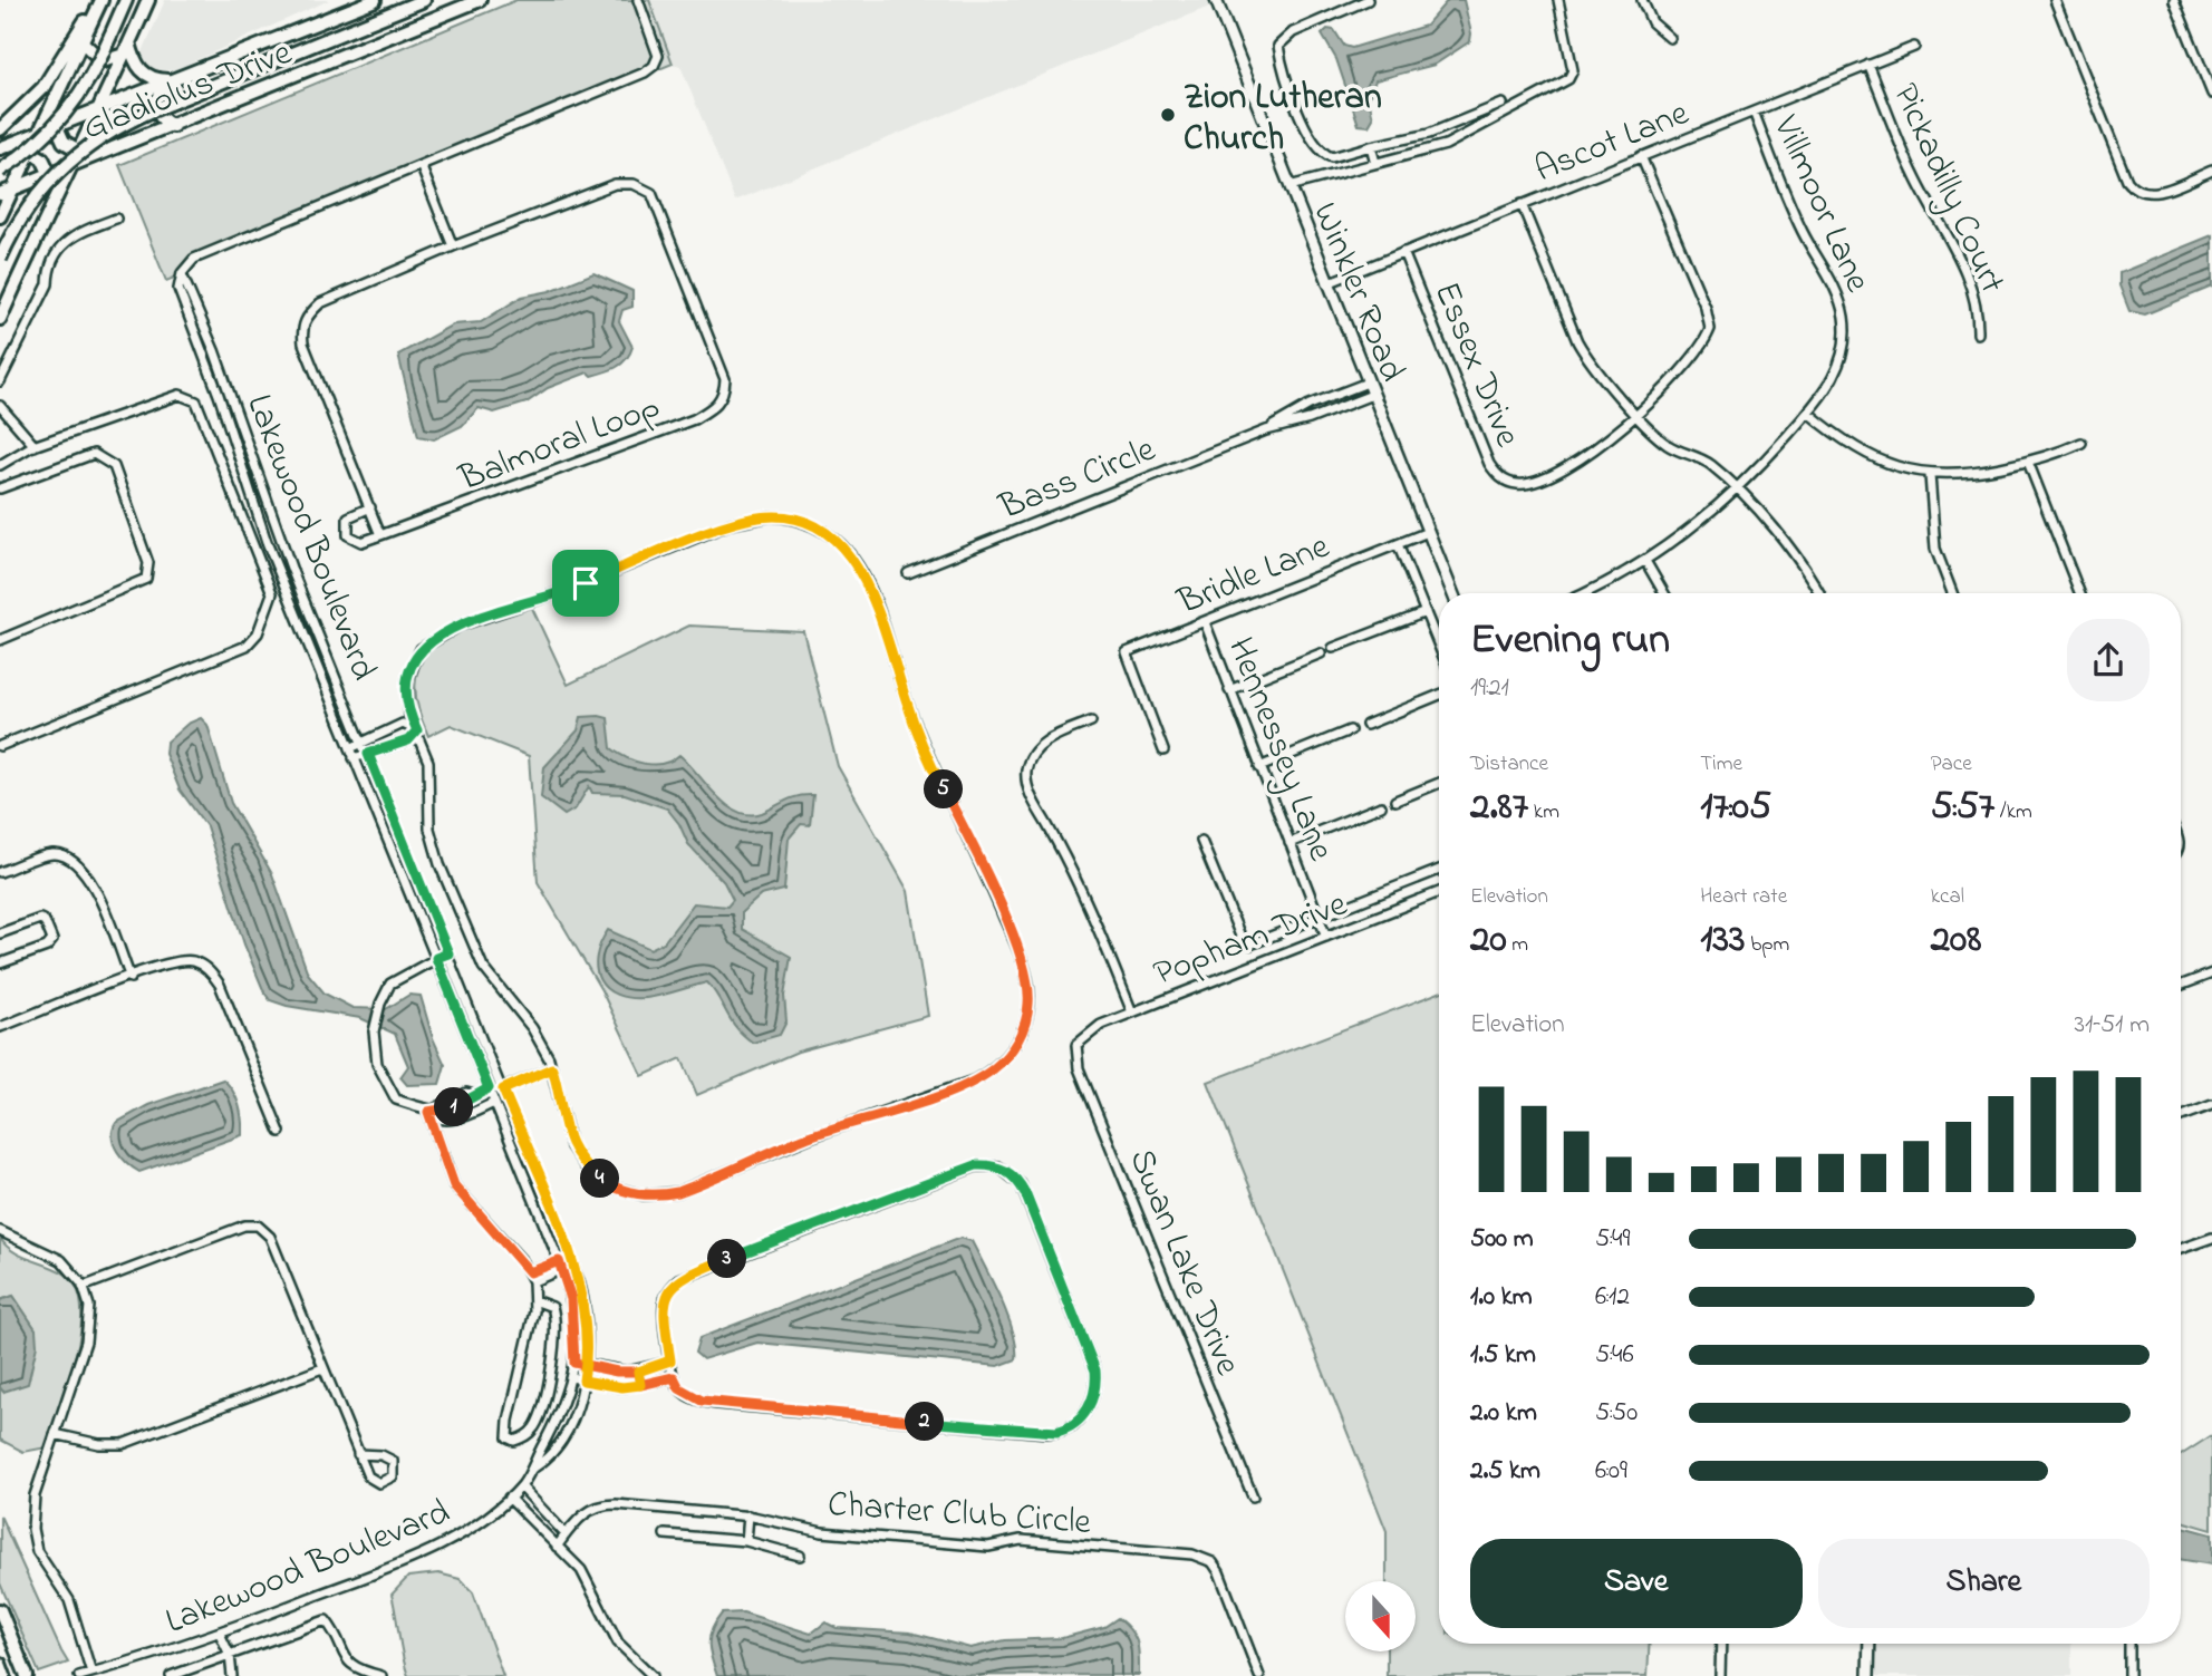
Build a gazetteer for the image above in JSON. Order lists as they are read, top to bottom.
{
  "streets": {
    "main road": ["Gladiolus Drive"],
    "street": [
      "Ascot Lane",
      "Pickadilly Court",
      "Villmoor Lane",
      "Winkler Road",
      "Essex Drive",
      "Balmoral Loop",
      "Bass Circle",
      "Lakewood Boulevard",
      "Bridle Lane",
      "Hennessey Lane",
      "Popham Drive",
      "Swan Lake Drive",
      "Charter Club Circle"
    ]
  },
  "crossings": [
    ["Ascot Lane", "Pickadilly Court"],
    ["Ascot Lane", "Villmoor Lane"],
    ["Ascot Lane", "Winkler Road"],
    ["Ascot Lane", "Essex Drive"],
    ["Winkler Road", "Bass Circle"],
    ["Winkler Road", "Bridle Lane"],
    ["Bridle Lane", "Hennessey Lane"],
    ["Hennessey Lane", "Popham Drive"],
    ["Popham Drive", "Swan Lake Drive"]
  ],
  "places": ["Zion Lutheran Church"],
  "north": "bottom",
  "page": {
    "heading": ["Evening run", "19:21"],
    "stats": [
      ["Distance", "2.87 km"],
      ["Time", "17:05"],
      ["Pace", "5:57 /km"],
      ["Elevation", "20 m"],
      ["Heart rate", "133 bpm"],
      ["kcal", "208"]
    ],
    "pins": [
      "5",
      "1",
      "4",
      "3",
      "2"
    ],
    "chart": ["Elevation", "31–51 m"],
    "list": [
      {
        "name": "500 m",
        "note": "5:49"
      },
      {
        "name": "1.0 km",
        "note": "6:12"
      },
      {
        "name": "1.5 km",
        "note": "5:46"
      },
      {
        "name": "2.0 km",
        "note": "5:50"
      },
      {
        "name": "2.5 km",
        "note": "6:09"
      }
    ],
    "buttons": ["Save", "Share"]
  }
}
